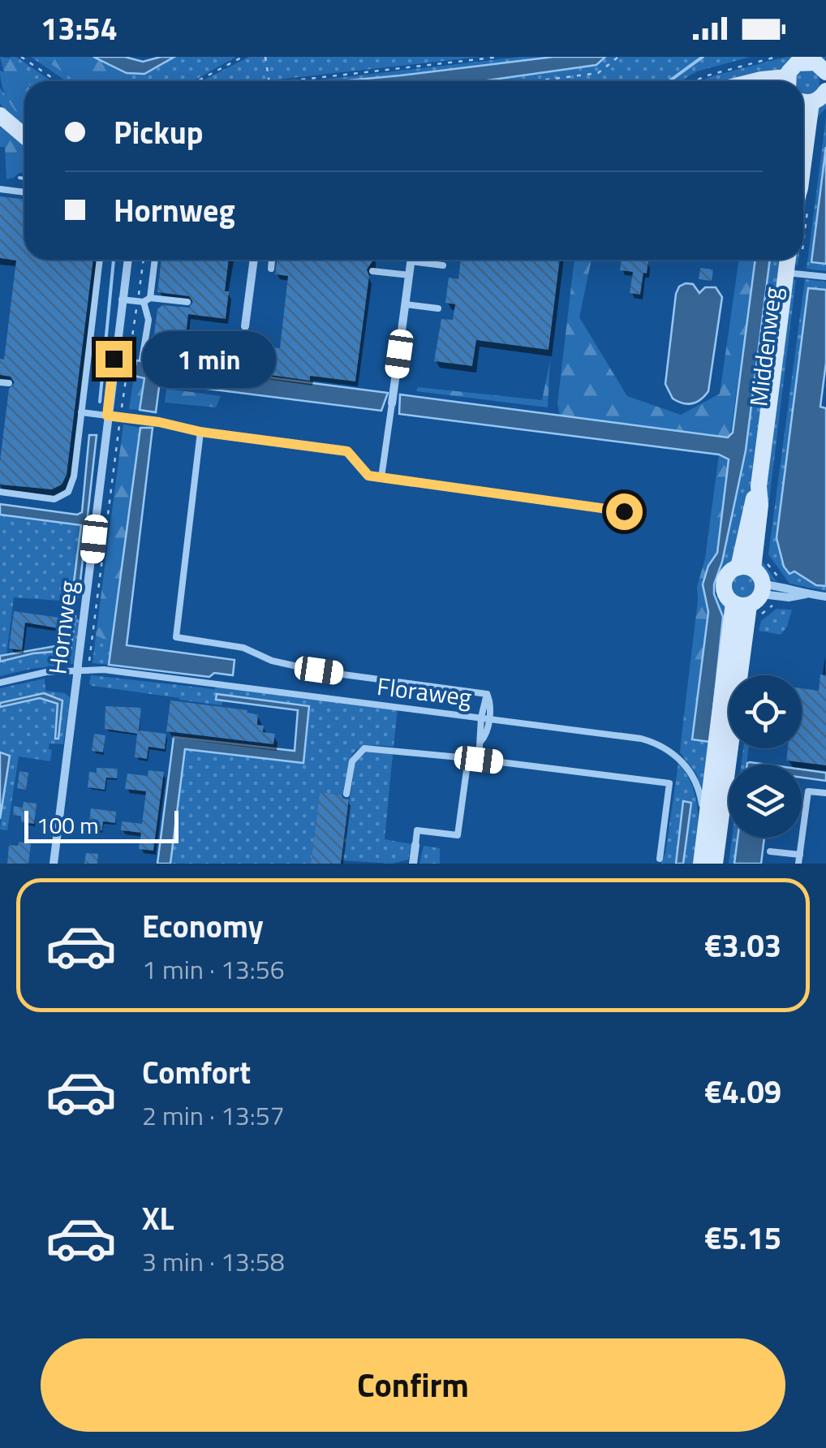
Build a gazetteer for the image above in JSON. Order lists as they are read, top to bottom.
{
  "streets": {
    "street": ["Middenweg", "Hornweg"],
    "lane": ["Floraweg"]
  },
  "scale_bar": "100 m",
  "page": {
    "status": "13:54",
    "banner": ["Pickup", "Hornweg"],
    "bubble": "1 min",
    "scale": "100 m",
    "list": [
      {
        "name": "Economy",
        "note": "1 min · 13:56",
        "value": "€3.03"
      },
      {
        "name": "Comfort",
        "note": "2 min · 13:57",
        "value": "€4.09"
      },
      {
        "name": "XL",
        "note": "3 min · 13:58",
        "value": "€5.15"
      }
    ],
    "buttons": "Confirm"
  }
}
